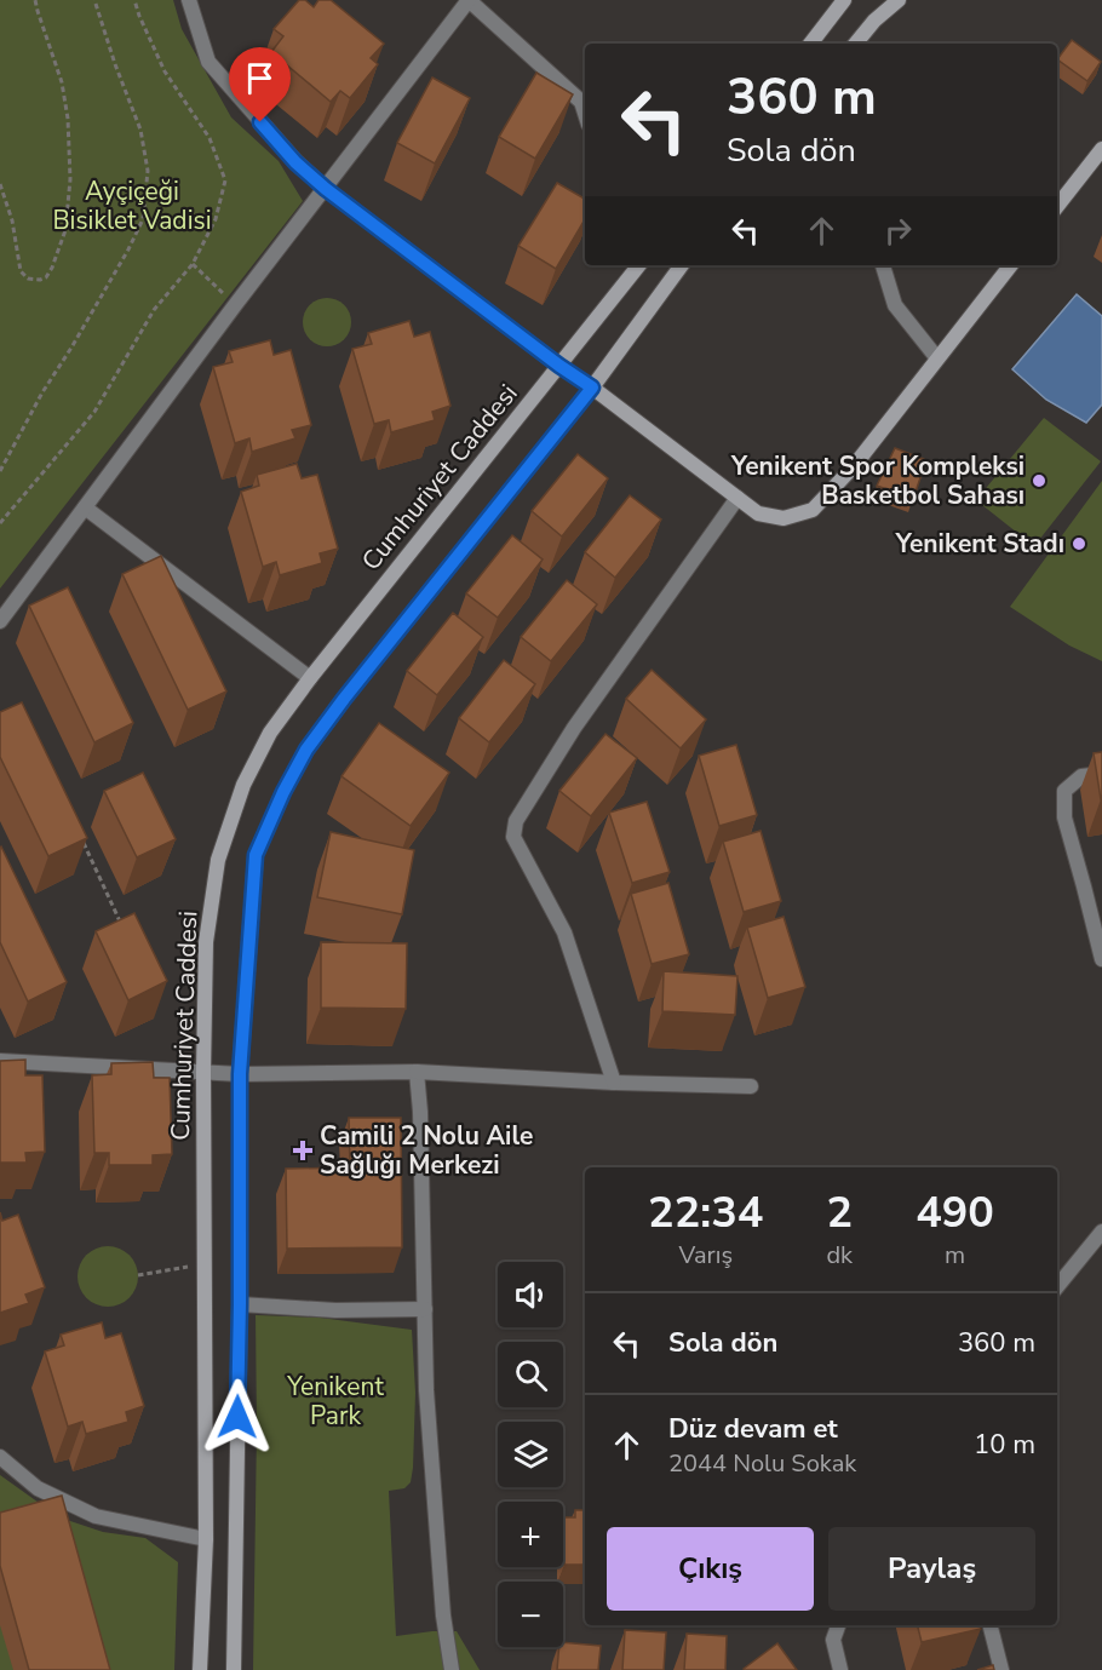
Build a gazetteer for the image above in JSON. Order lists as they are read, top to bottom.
{
  "streets": {
    "street": ["Cumhuriyet Caddesi"]
  },
  "parks": ["Ayçiçeği Bisiklet Vadisi", "Yenikent Park"],
  "places": {
    "other": ["Yenikent Spor Kompleksi Basketbol Sahası", "Yenikent Stadı"],
    "health": ["Camili 2 Nolu Aile Sağlığı Merkezi"]
  },
  "page": {
    "turn": ["360 m", "Sola dön"],
    "eta": [
      "22:34",
      "Varış",
      "2",
      "dk",
      "490",
      "m"
    ],
    "map_buttons": ["+", "−"],
    "list": [
      {
        "name": "Sola dön",
        "value": "360 m"
      },
      {
        "name": "Düz devam et",
        "note": "2044 Nolu Sokak",
        "value": "10 m"
      }
    ],
    "buttons": ["Çıkış", "Paylaş"]
  }
}
